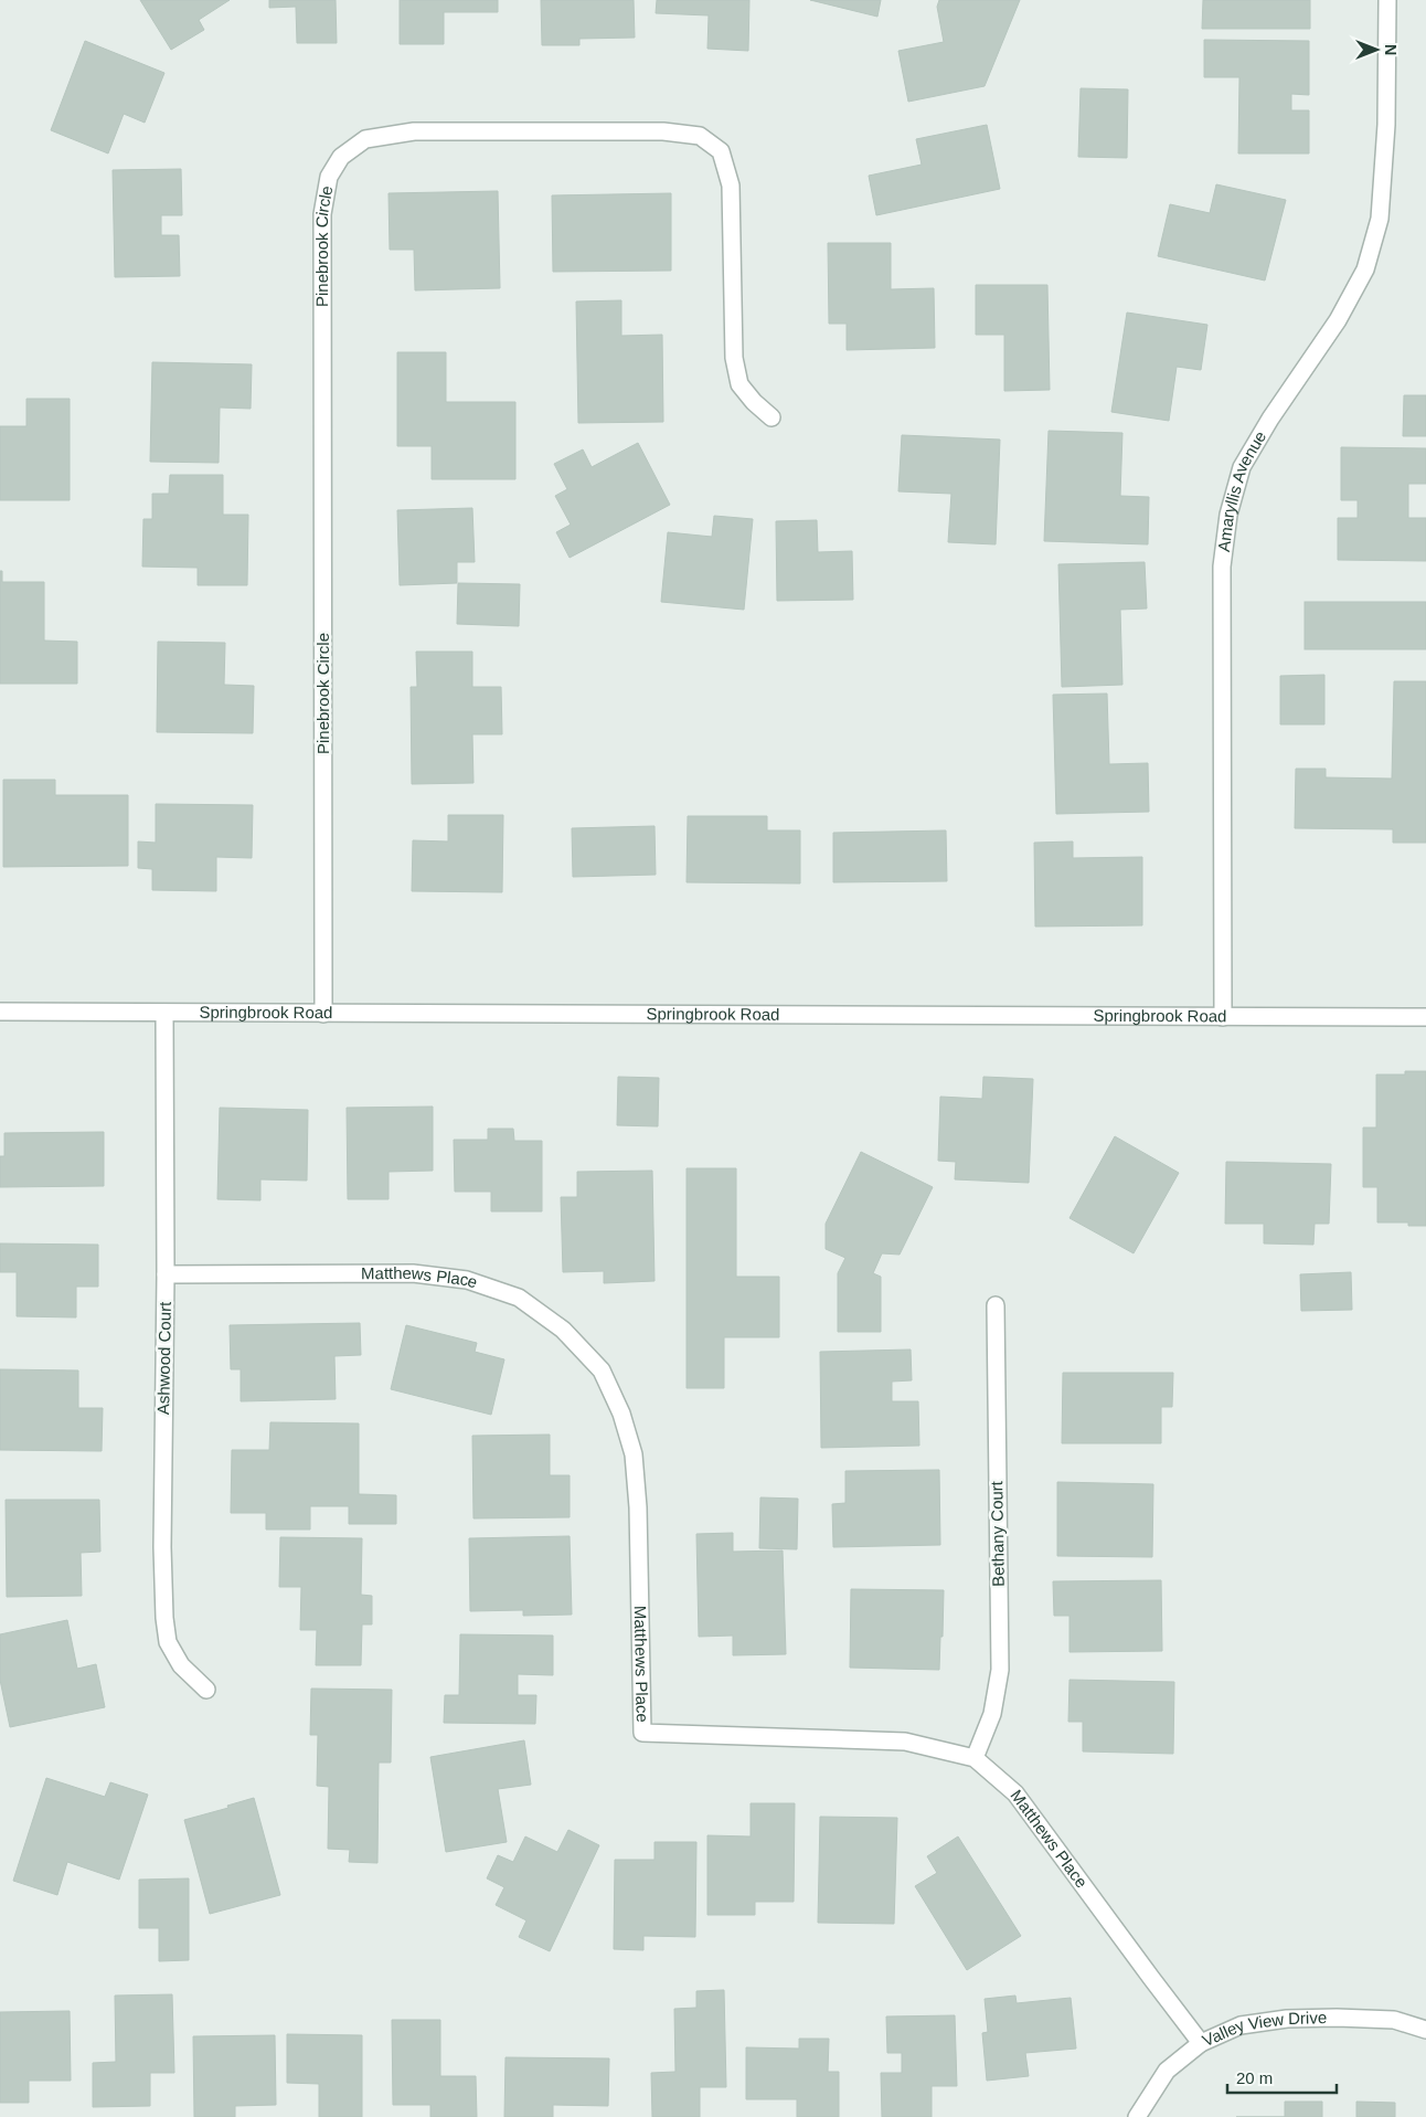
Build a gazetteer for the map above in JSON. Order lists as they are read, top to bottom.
{
  "streets": {
    "street": [
      "Pinebrook Circle",
      "Amaryllis Avenue",
      "Springbrook Road",
      "Matthews Place",
      "Ashwood Court",
      "Bethany Court",
      "Valley View Drive"
    ]
  },
  "crossings": [
    ["Pinebrook Circle", "Springbrook Road"],
    ["Amaryllis Avenue", "Springbrook Road"],
    ["Springbrook Road", "Ashwood Court"],
    ["Matthews Place", "Ashwood Court"],
    ["Matthews Place", "Bethany Court"],
    ["Matthews Place", "Valley View Drive"]
  ],
  "scale_bar": "20 m",
  "north": "right"
}
